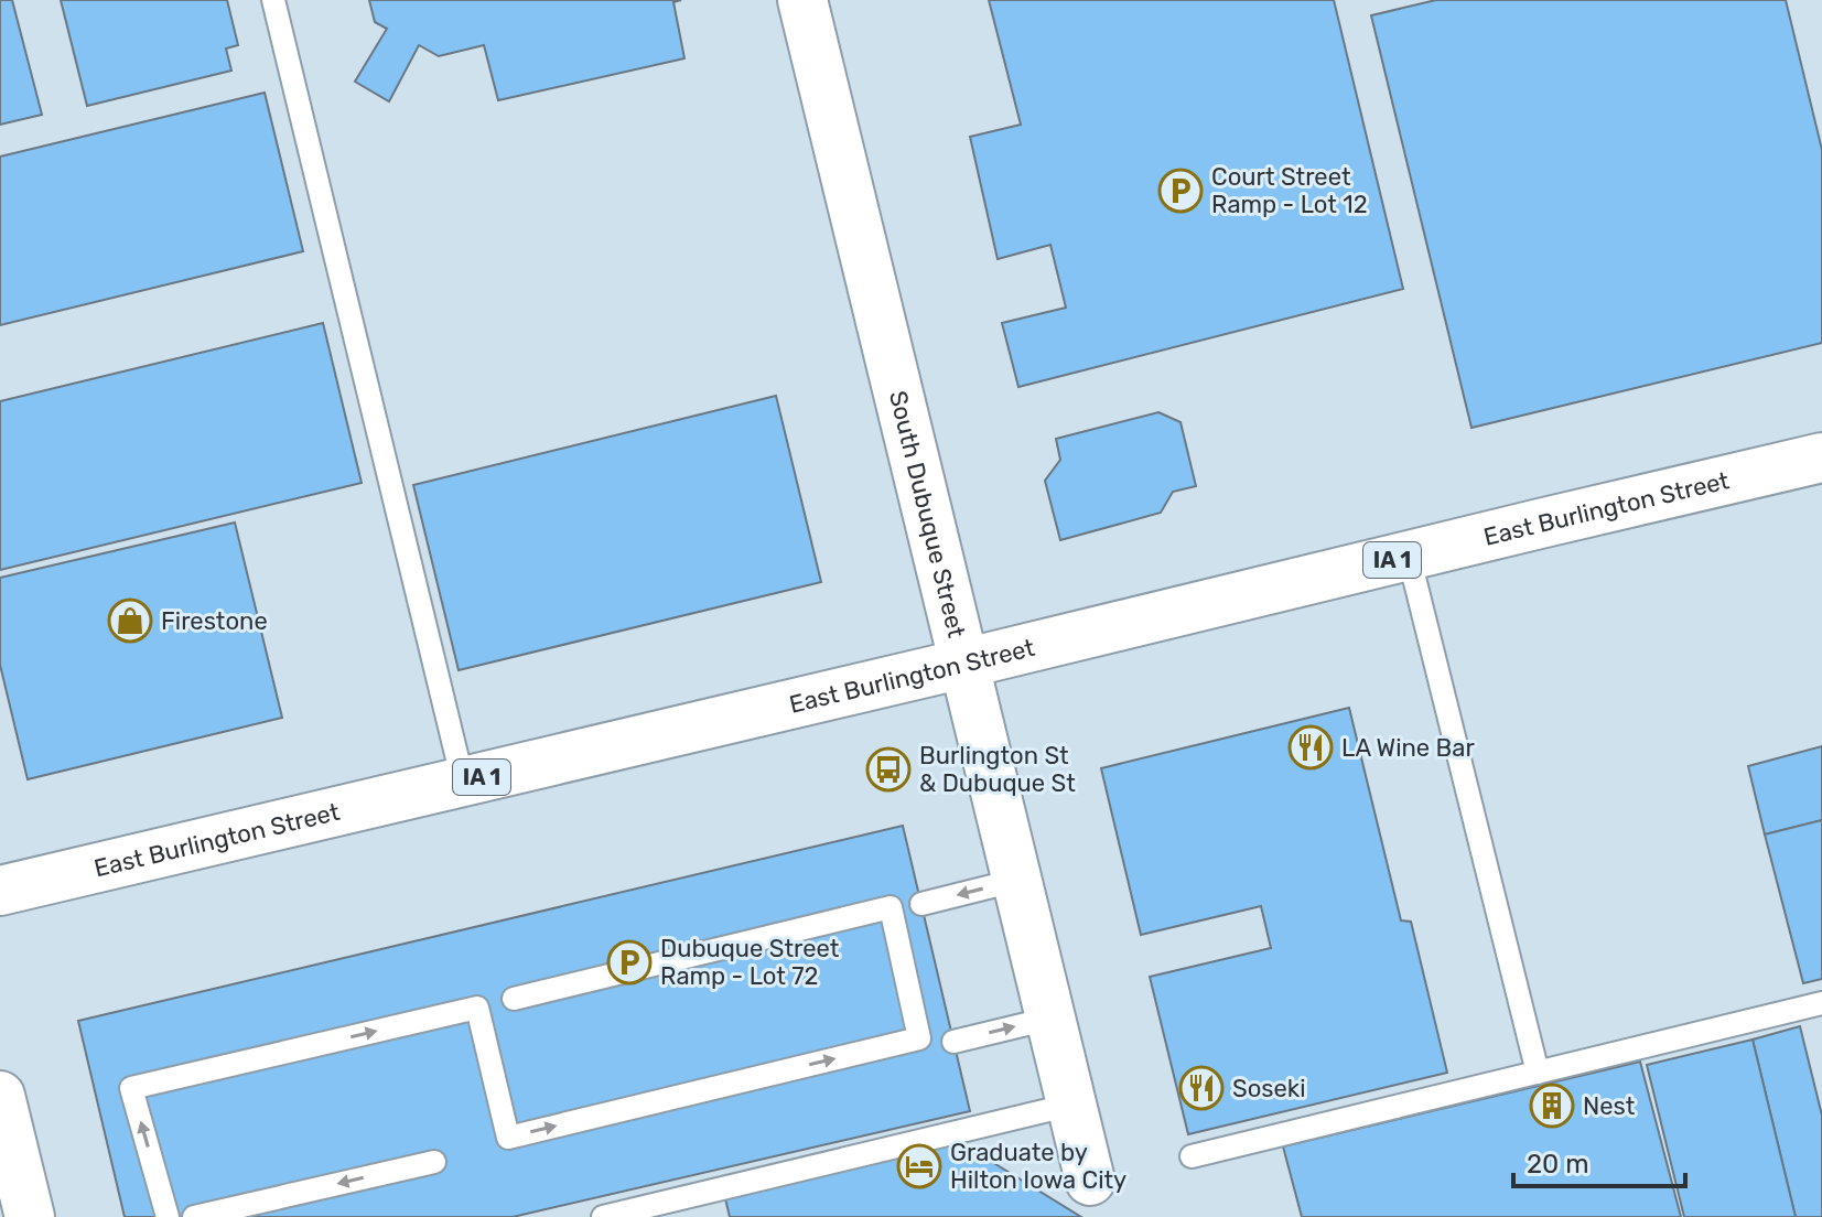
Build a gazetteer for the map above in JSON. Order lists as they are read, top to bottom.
{
  "streets": {
    "main road": ["East Burlington Street", "South Dubuque Street", "IA 1"]
  },
  "crossings": [
    ["East Burlington Street", "South Dubuque Street"]
  ],
  "places": {
    "parking": ["Court Street Ramp - Lot 12", "Dubuque Street Ramp - Lot 72"],
    "shop": ["Firestone"],
    "restaurant": ["LA Wine Bar", "Soseki"],
    "bus stop": ["Burlington St & Dubuque St"],
    "building": ["Nest"],
    "hotel": ["Graduate by Hilton Iowa City"]
  },
  "scale_bar": "20 m"
}
